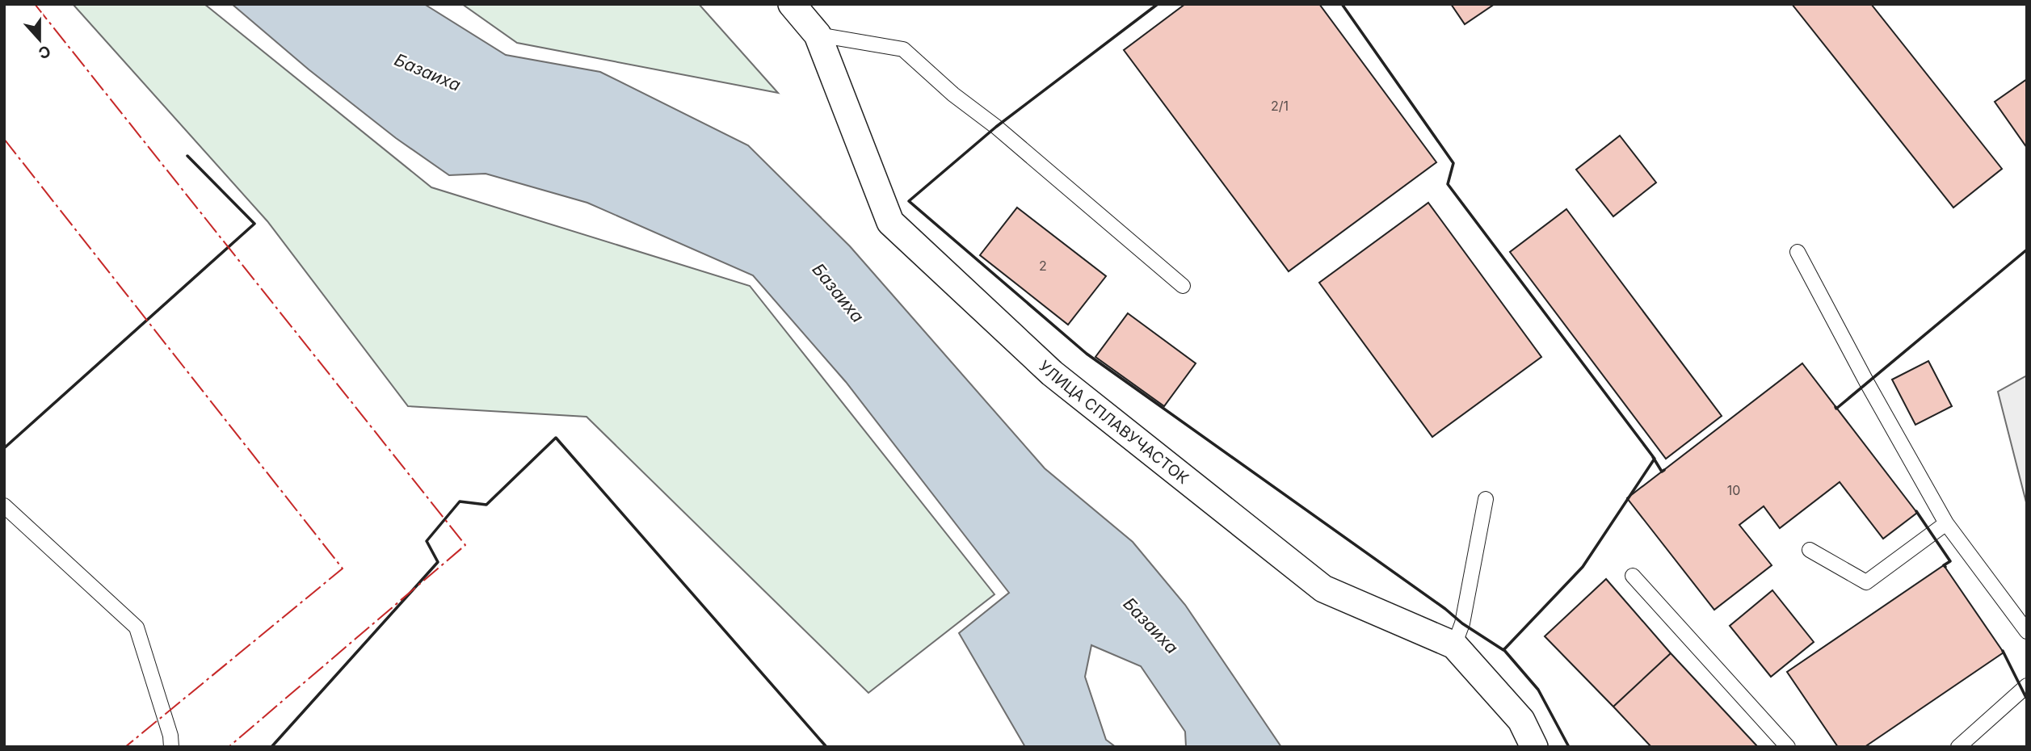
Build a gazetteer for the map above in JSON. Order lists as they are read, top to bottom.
{
  "streets": {
    "street": ["УЛИЦА СПЛАВУЧАСТОК"]
  },
  "water": ["Базаиха"],
  "house_numbers": ["2/1", "2", "10"],
  "north": "bottom"
}
